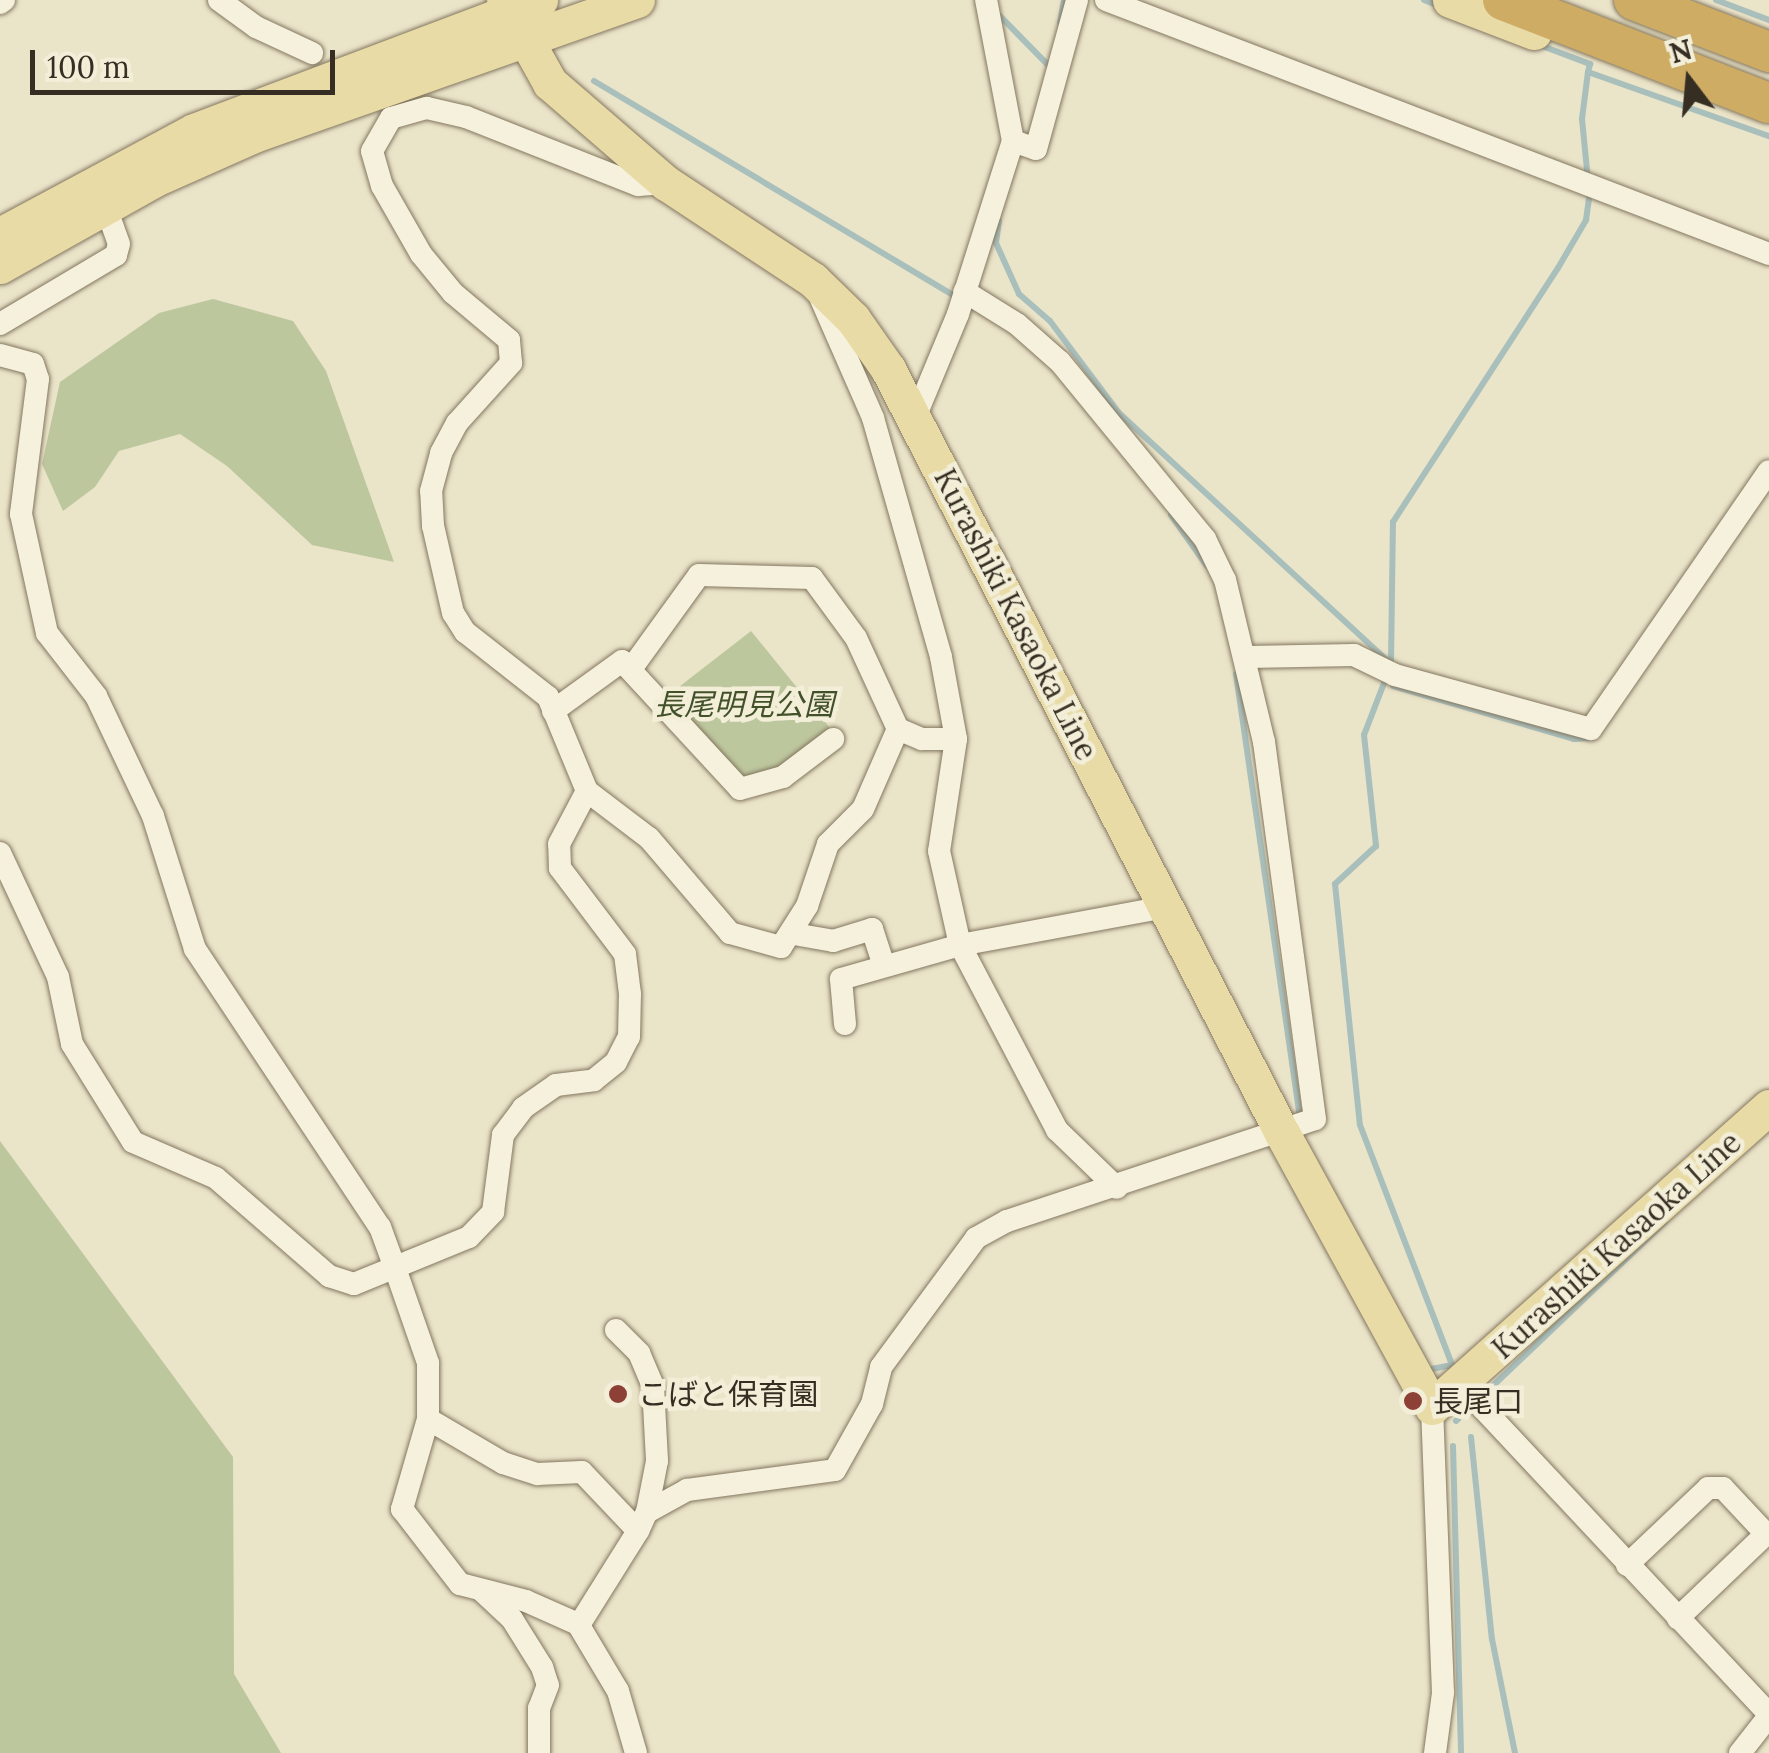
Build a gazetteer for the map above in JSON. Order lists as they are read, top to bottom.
{
  "streets": {
    "main road": ["Kurashiki Kasaoka Line"]
  },
  "parks": ["長尾明見公園"],
  "places": ["こばと保育園", "長尾口"],
  "scale_bar": "100 m",
  "north": "top"
}
